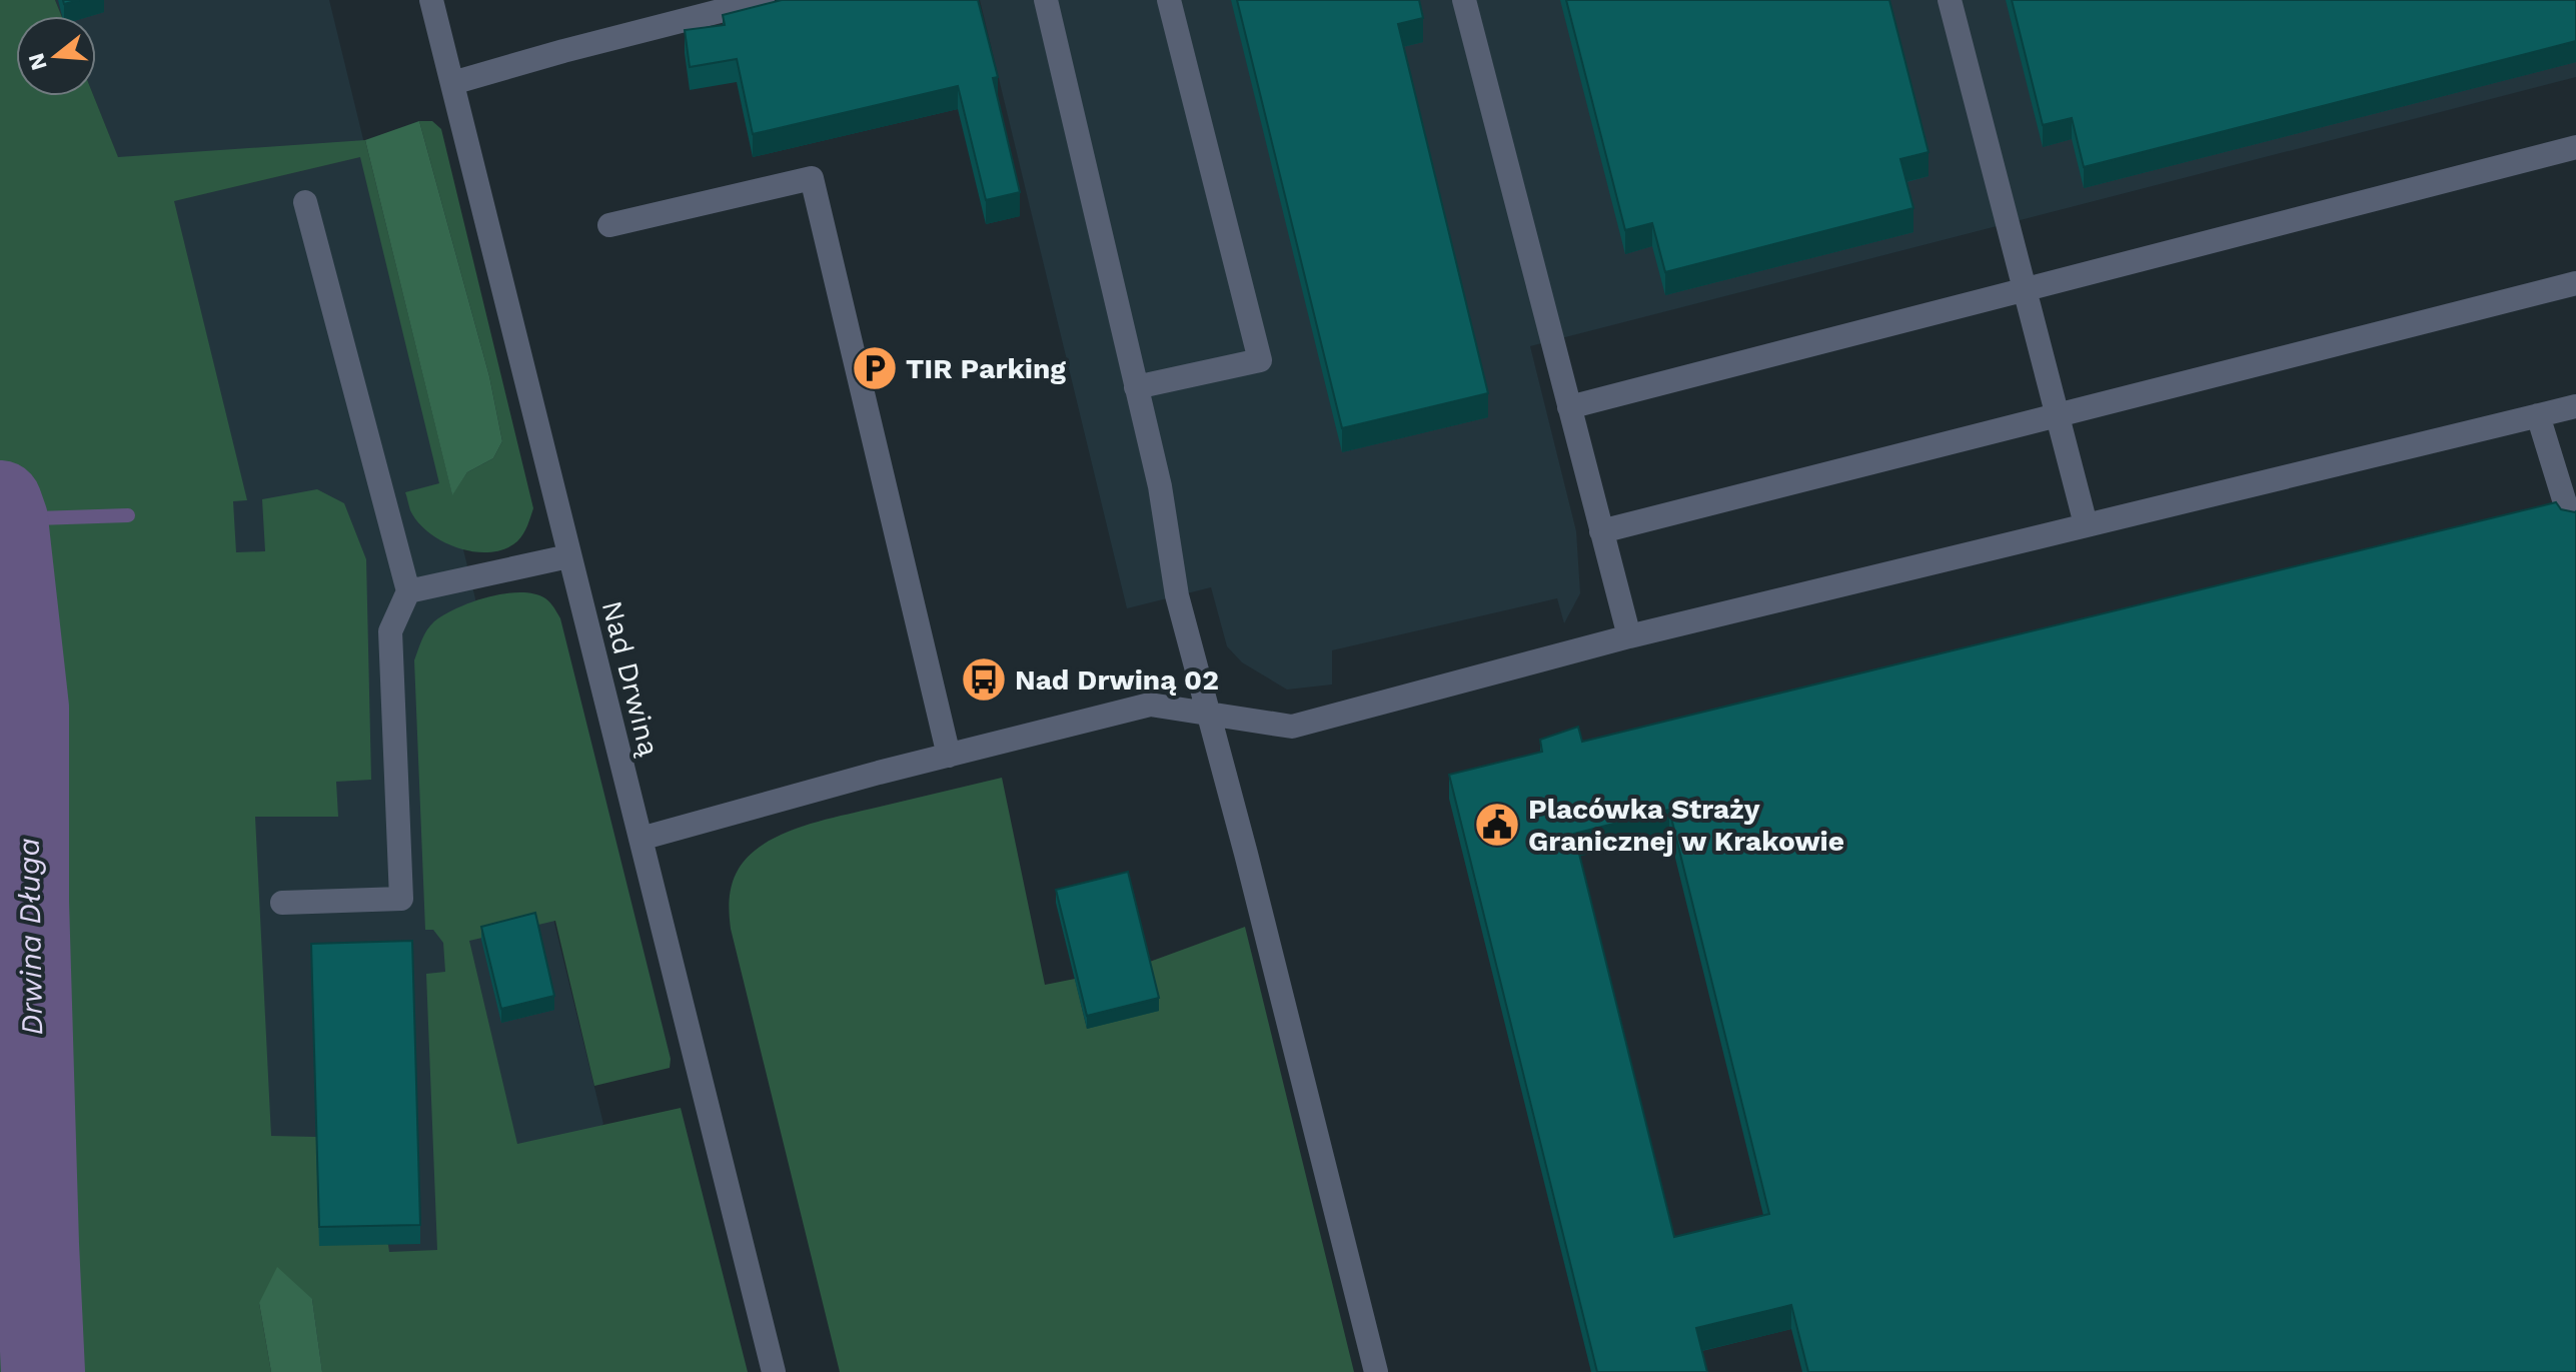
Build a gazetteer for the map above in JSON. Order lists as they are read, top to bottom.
{
  "streets": {
    "street": ["Nad Drwiną"]
  },
  "water": ["Drwina Długa"],
  "places": {
    "parking": ["TIR Parking"],
    "bus stop": ["Nad Drwiną 02"],
    "public building": ["Placówka Straży Granicznej w Krakowie"]
  },
  "north": "left"
}
